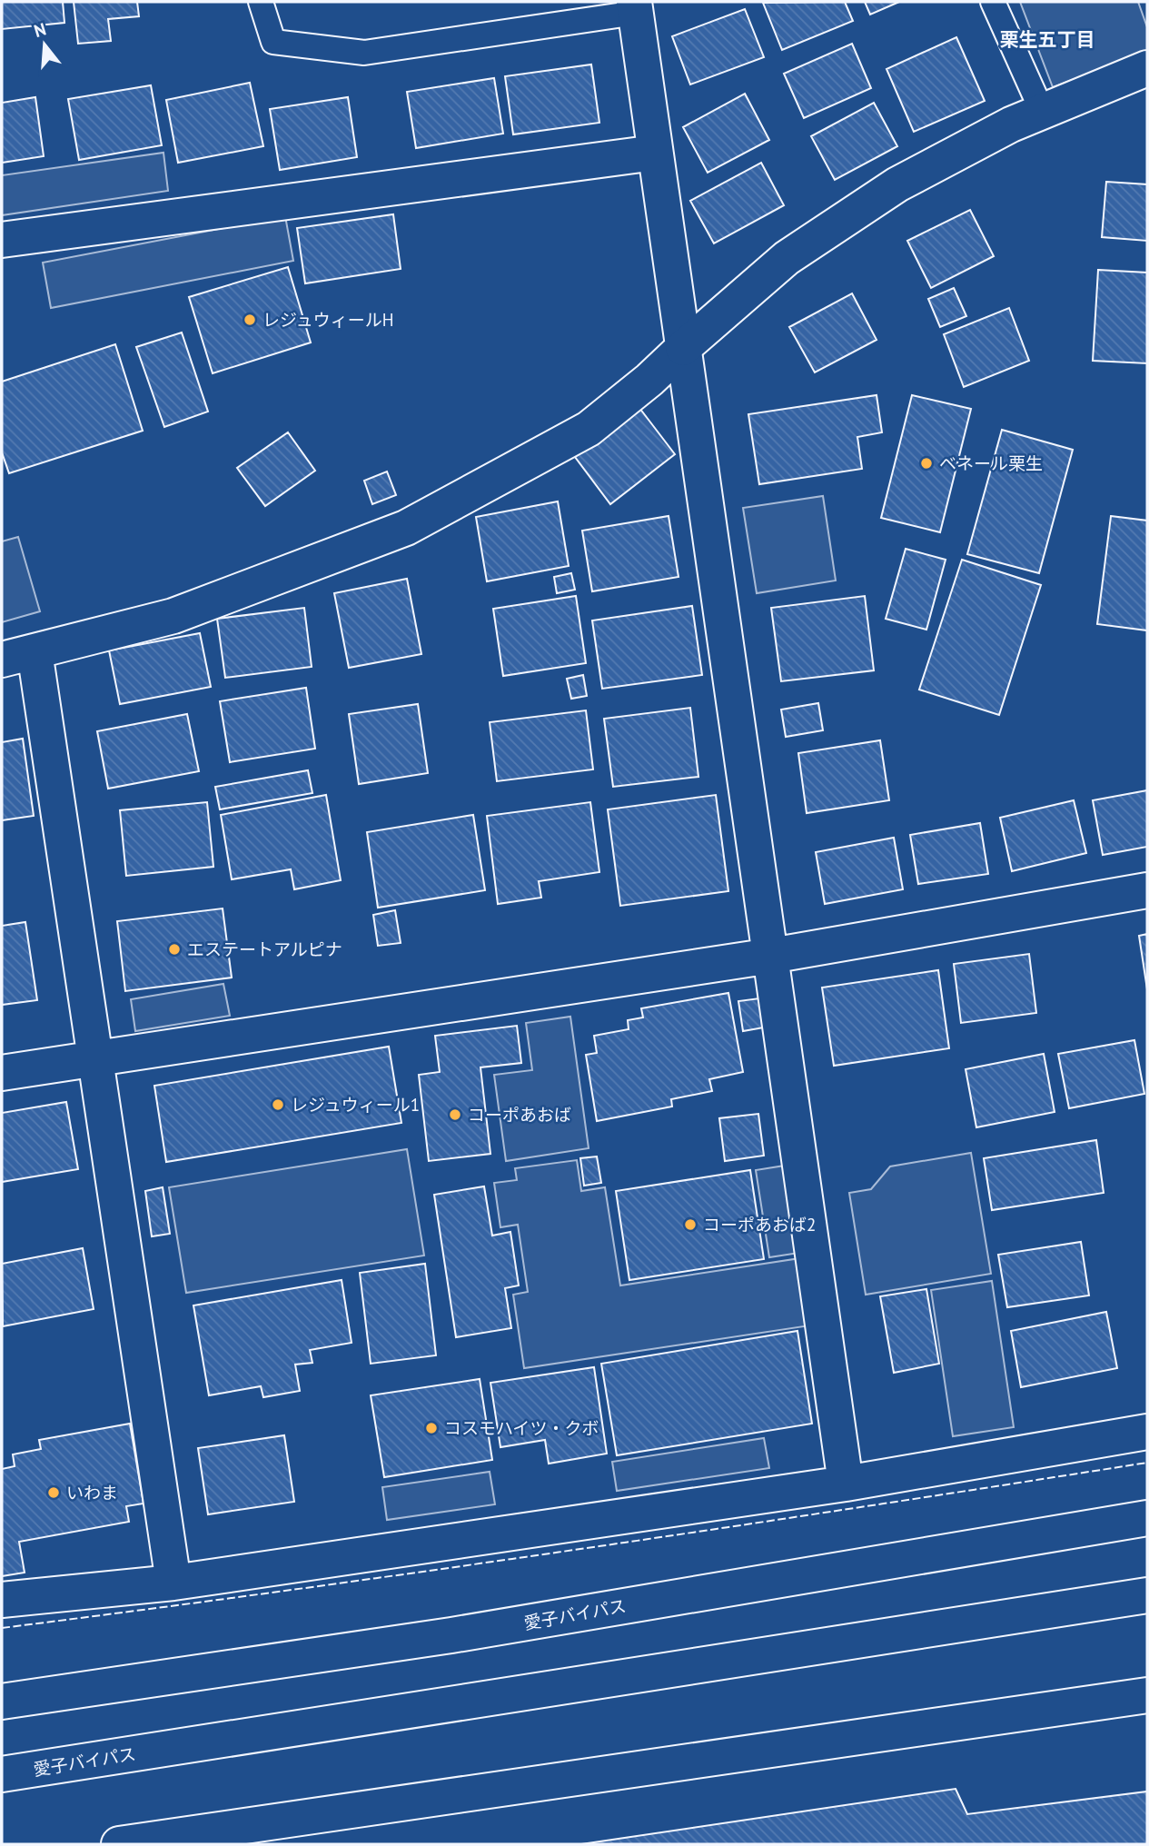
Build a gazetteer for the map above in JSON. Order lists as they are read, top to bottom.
{
  "streets": {
    "main road": ["愛子バイパス"]
  },
  "districts": ["栗生五丁目"],
  "places": [
    "レジュウィールH",
    "ベネール栗生",
    "エステートアルピナ",
    "レジュウィール1",
    "コーポあおば",
    "コーポあおば2",
    "コスモハイツ・クボ",
    "いわま"
  ],
  "north": "top"
}
